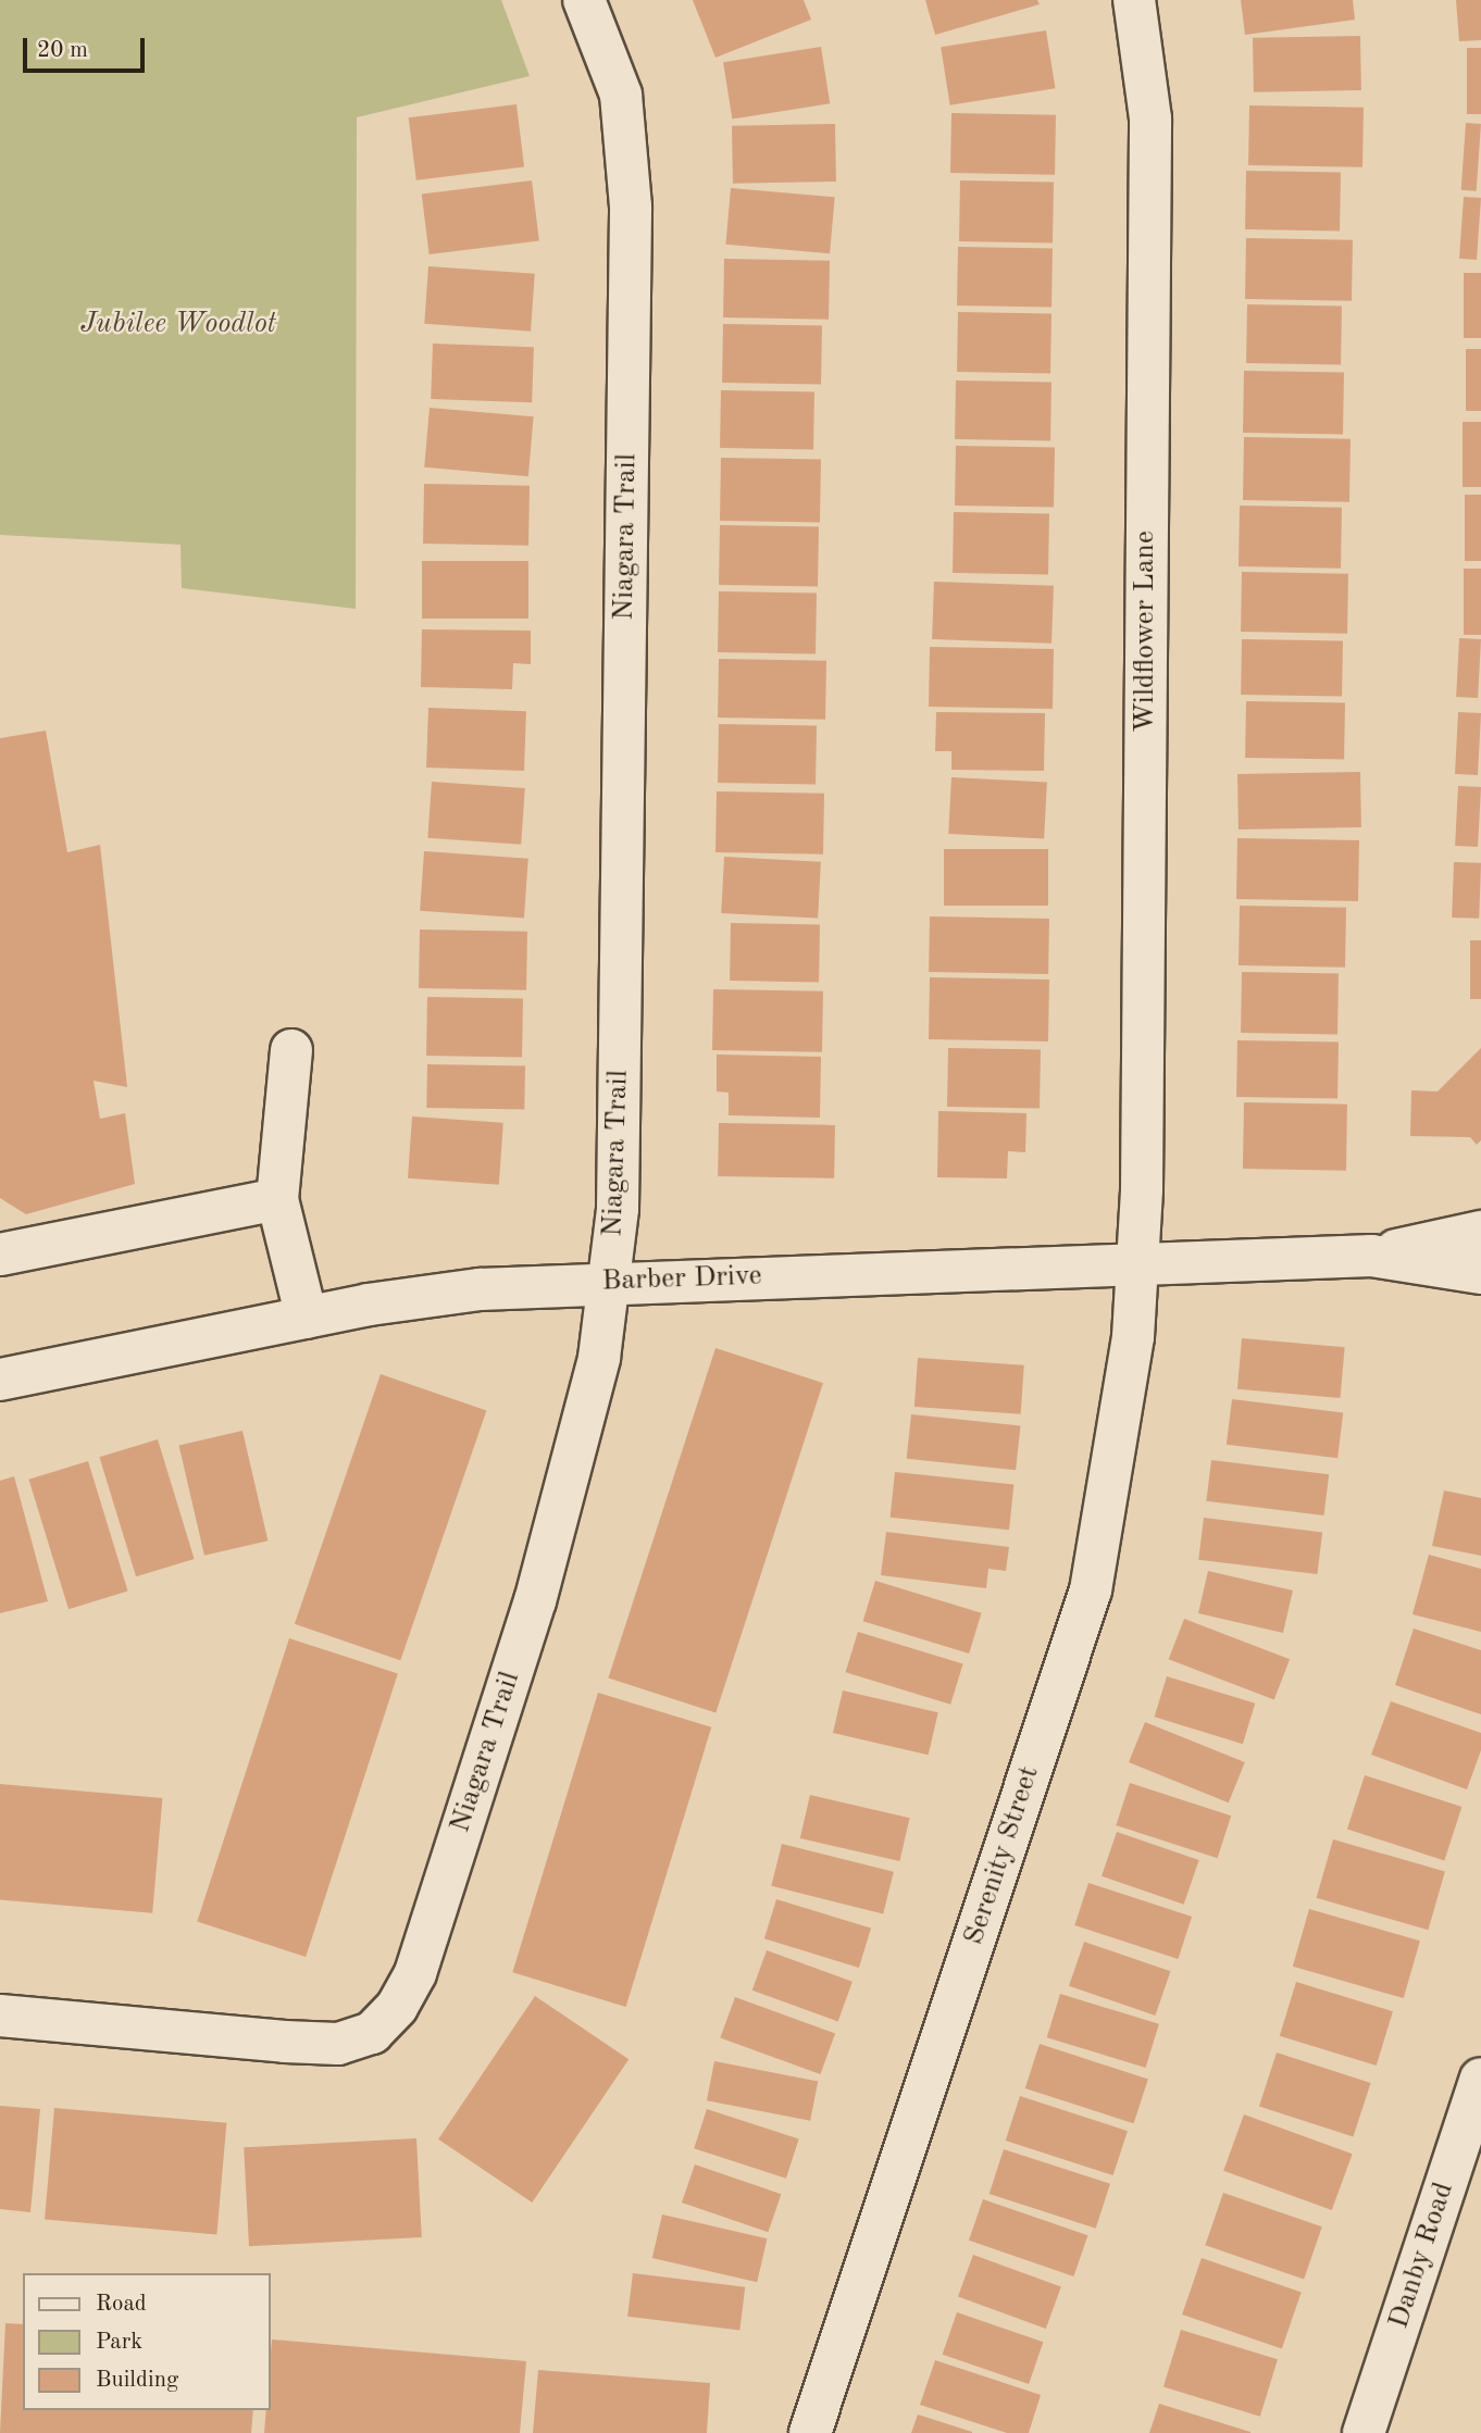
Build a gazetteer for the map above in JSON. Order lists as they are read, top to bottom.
{
  "streets": {
    "street": [
      "Niagara Trail",
      "Wildflower Lane",
      "Barber Drive",
      "Serenity Street",
      "Danby Road"
    ]
  },
  "crossings": [
    ["Niagara Trail", "Barber Drive"],
    ["Wildflower Lane", "Barber Drive"],
    ["Wildflower Lane", "Serenity Street"],
    ["Barber Drive", "Serenity Street"]
  ],
  "parks": ["Jubilee Woodlot"],
  "legend": ["Road", "Park", "Building"],
  "scale_bar": "20 m"
}
